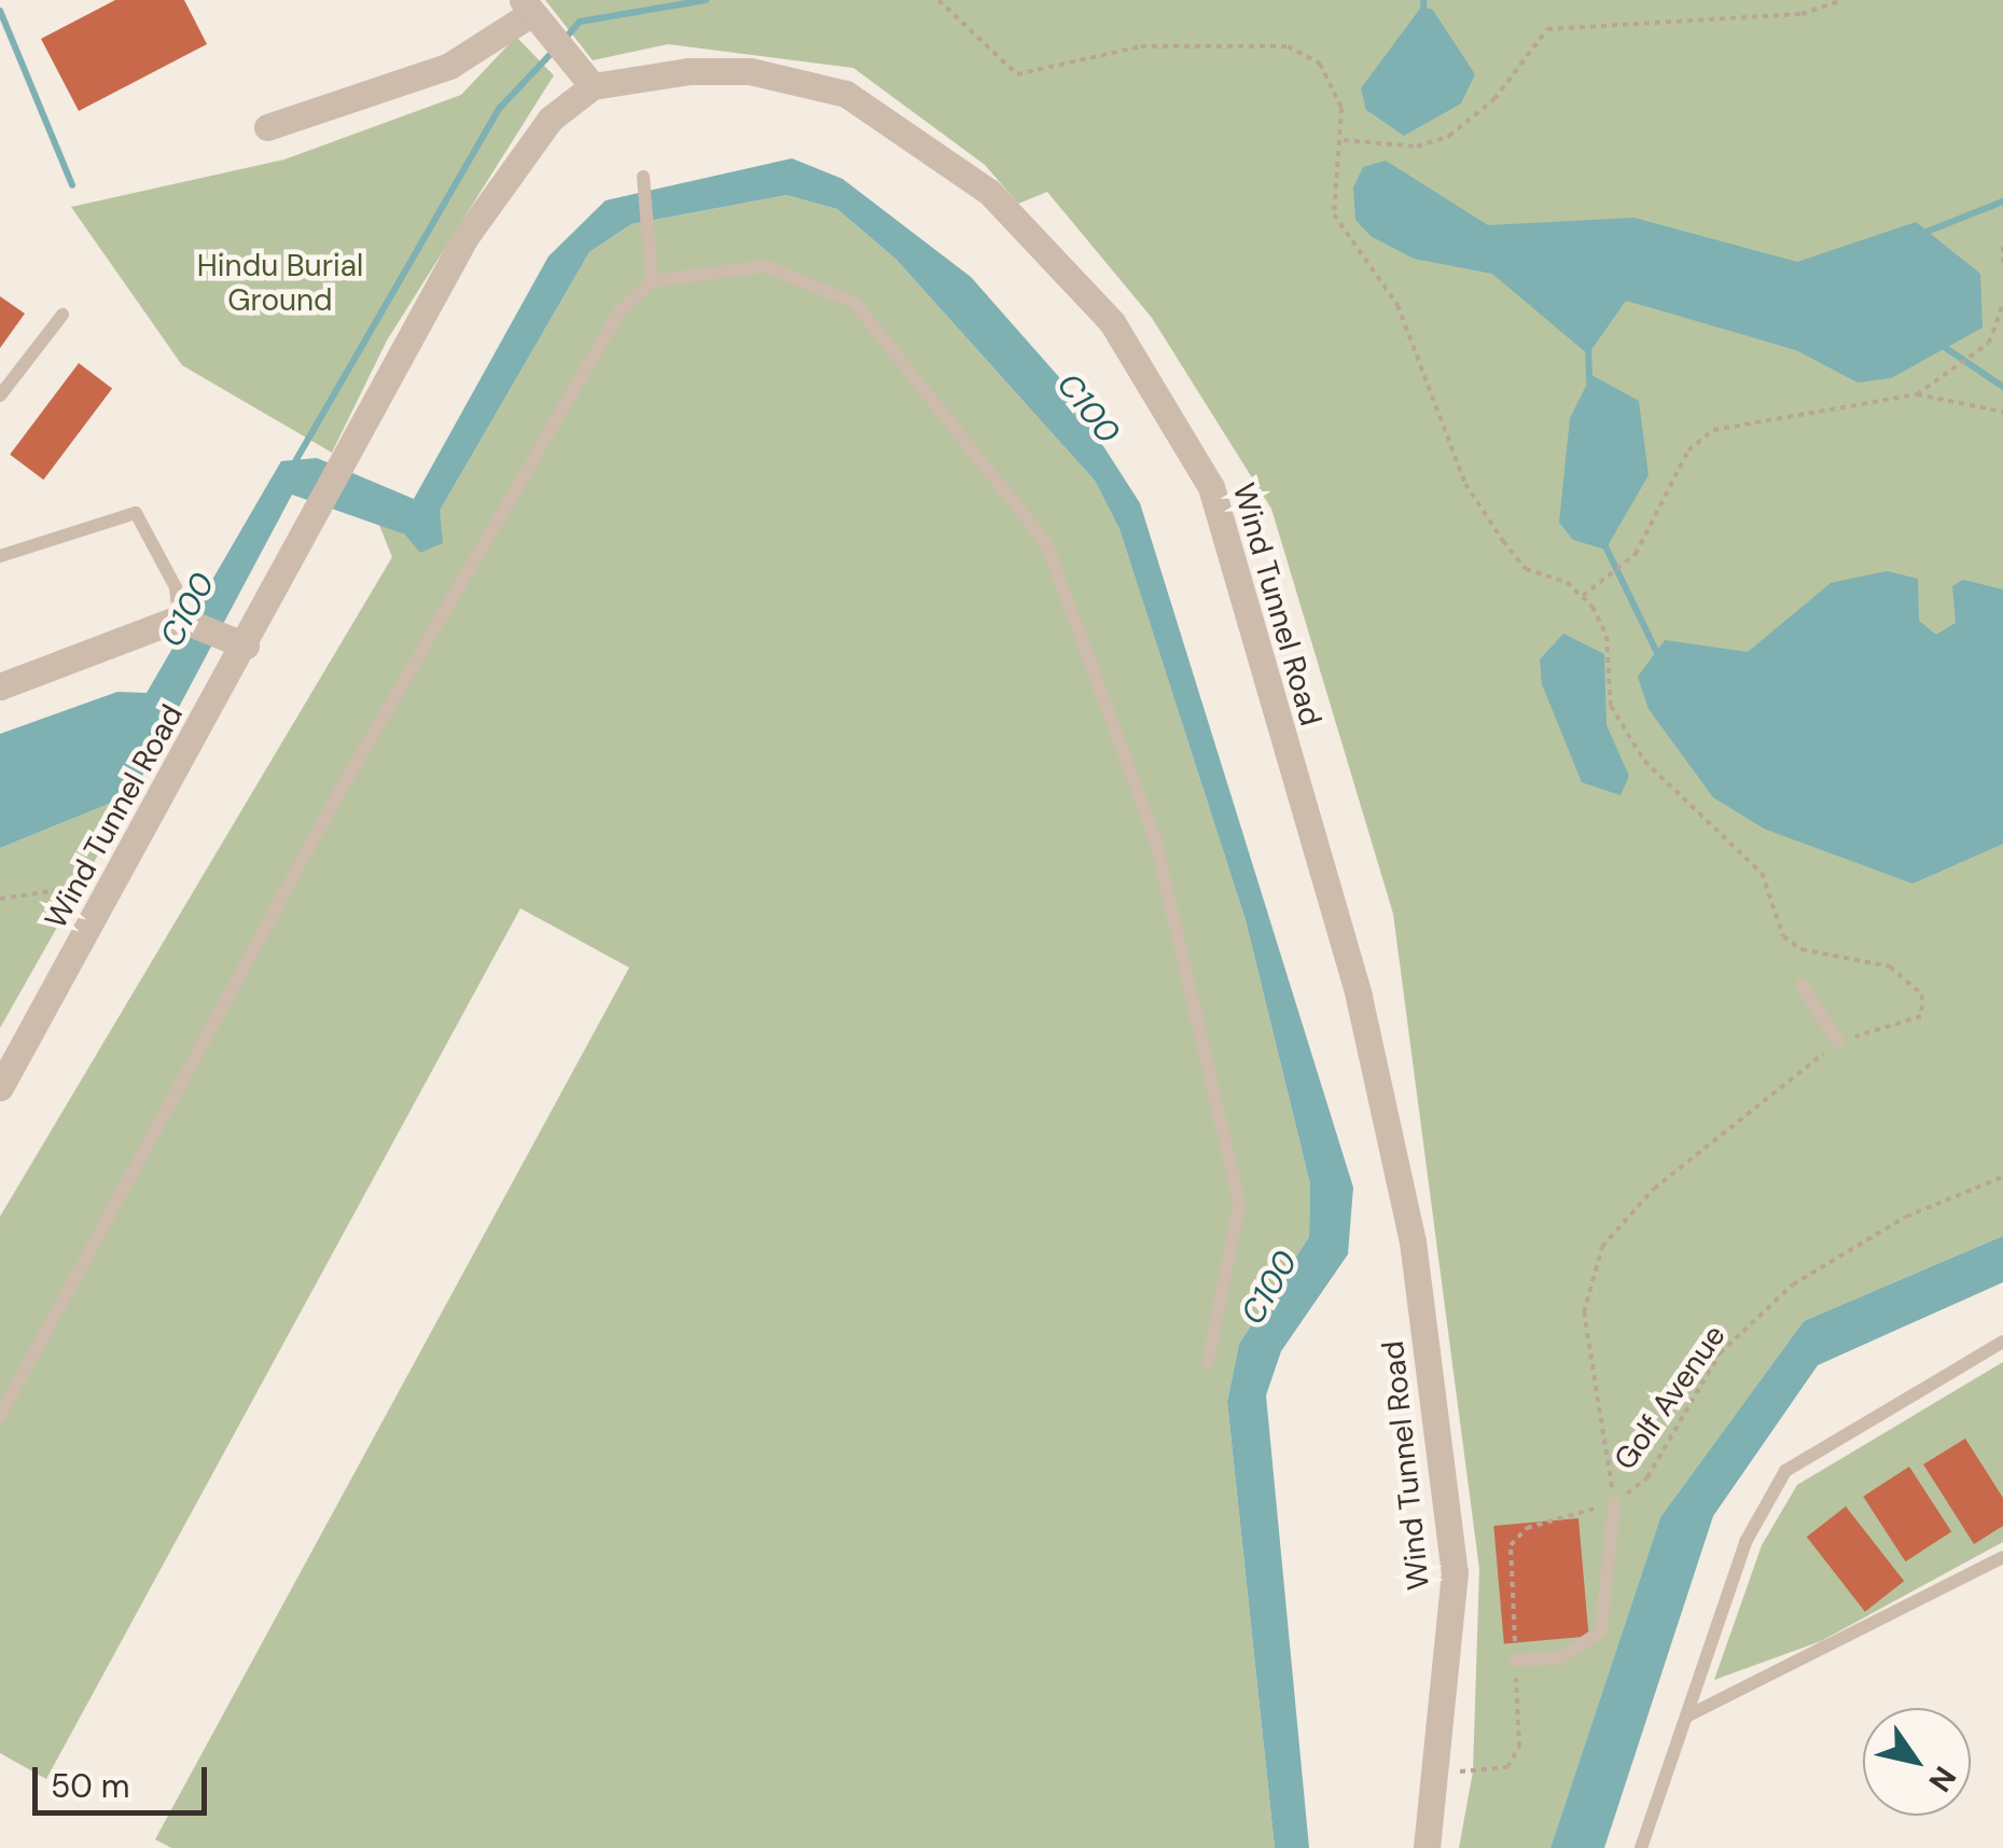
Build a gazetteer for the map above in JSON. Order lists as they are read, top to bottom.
{
  "streets": {
    "street": ["Wind Tunnel Road"],
    "path": ["Golf Avenue"]
  },
  "crossings": [
    ["Wind Tunnel Road", "Golf Avenue"]
  ],
  "water": ["C100"],
  "parks": ["Hindu Burial Ground"],
  "scale_bar": "50 m",
  "north": "bottom right"
}
